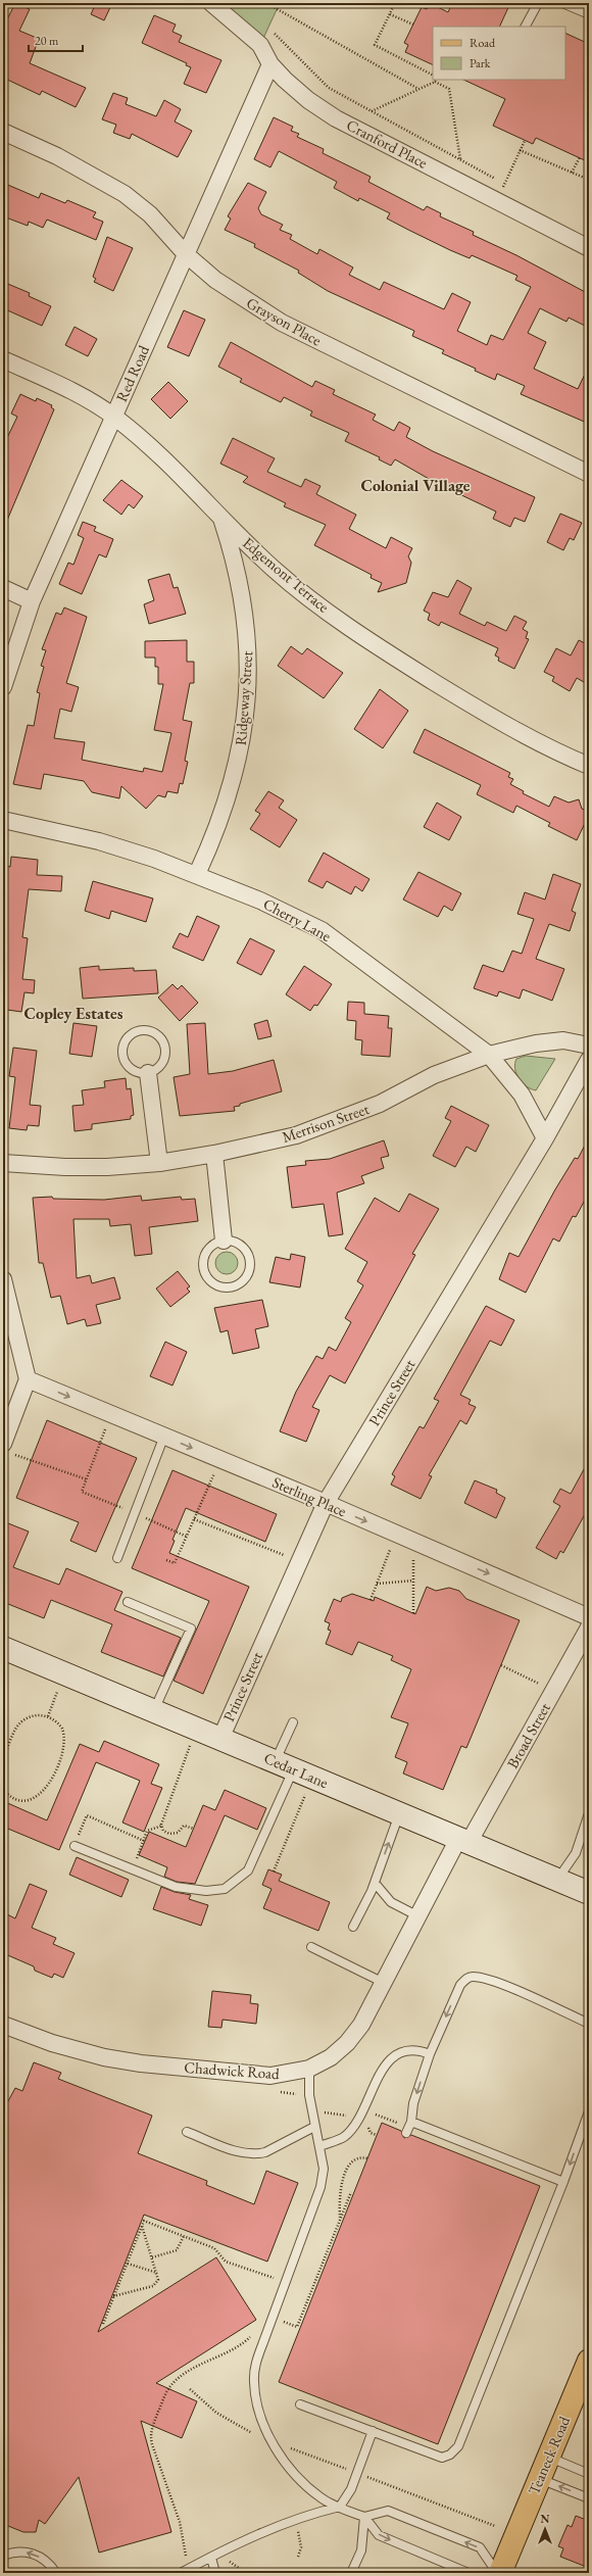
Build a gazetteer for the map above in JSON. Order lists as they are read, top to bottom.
{
  "streets": {
    "main road": ["Cedar Lane", "Teaneck Road"],
    "street": [
      "Cranford Place",
      "Grayson Place",
      "Red Road",
      "Edgemont Terrace",
      "Ridgeway Street",
      "Cherry Lane",
      "Merrison Street",
      "Prince Street",
      "Sterling Place",
      "Broad Street",
      "Chadwick Road"
    ]
  },
  "crossings": [
    ["Cranford Place", "Red Road"],
    ["Grayson Place", "Red Road"],
    ["Red Road", "Edgemont Terrace"],
    ["Edgemont Terrace", "Ridgeway Street"],
    ["Ridgeway Street", "Cherry Lane"],
    ["Cherry Lane", "Merrison Street"],
    ["Cherry Lane", "Prince Street"],
    ["Prince Street", "Sterling Place"],
    ["Prince Street", "Cedar Lane"],
    ["Broad Street", "Cedar Lane"],
    ["Broad Street", "Chadwick Road"],
    ["Cedar Lane", "Chadwick Road"]
  ],
  "one_way": ["Sterling Place"],
  "districts": ["Colonial Village", "Copley Estates"],
  "legend": ["Road", "Park"],
  "scale_bar": "20 m",
  "north": "top"
}
